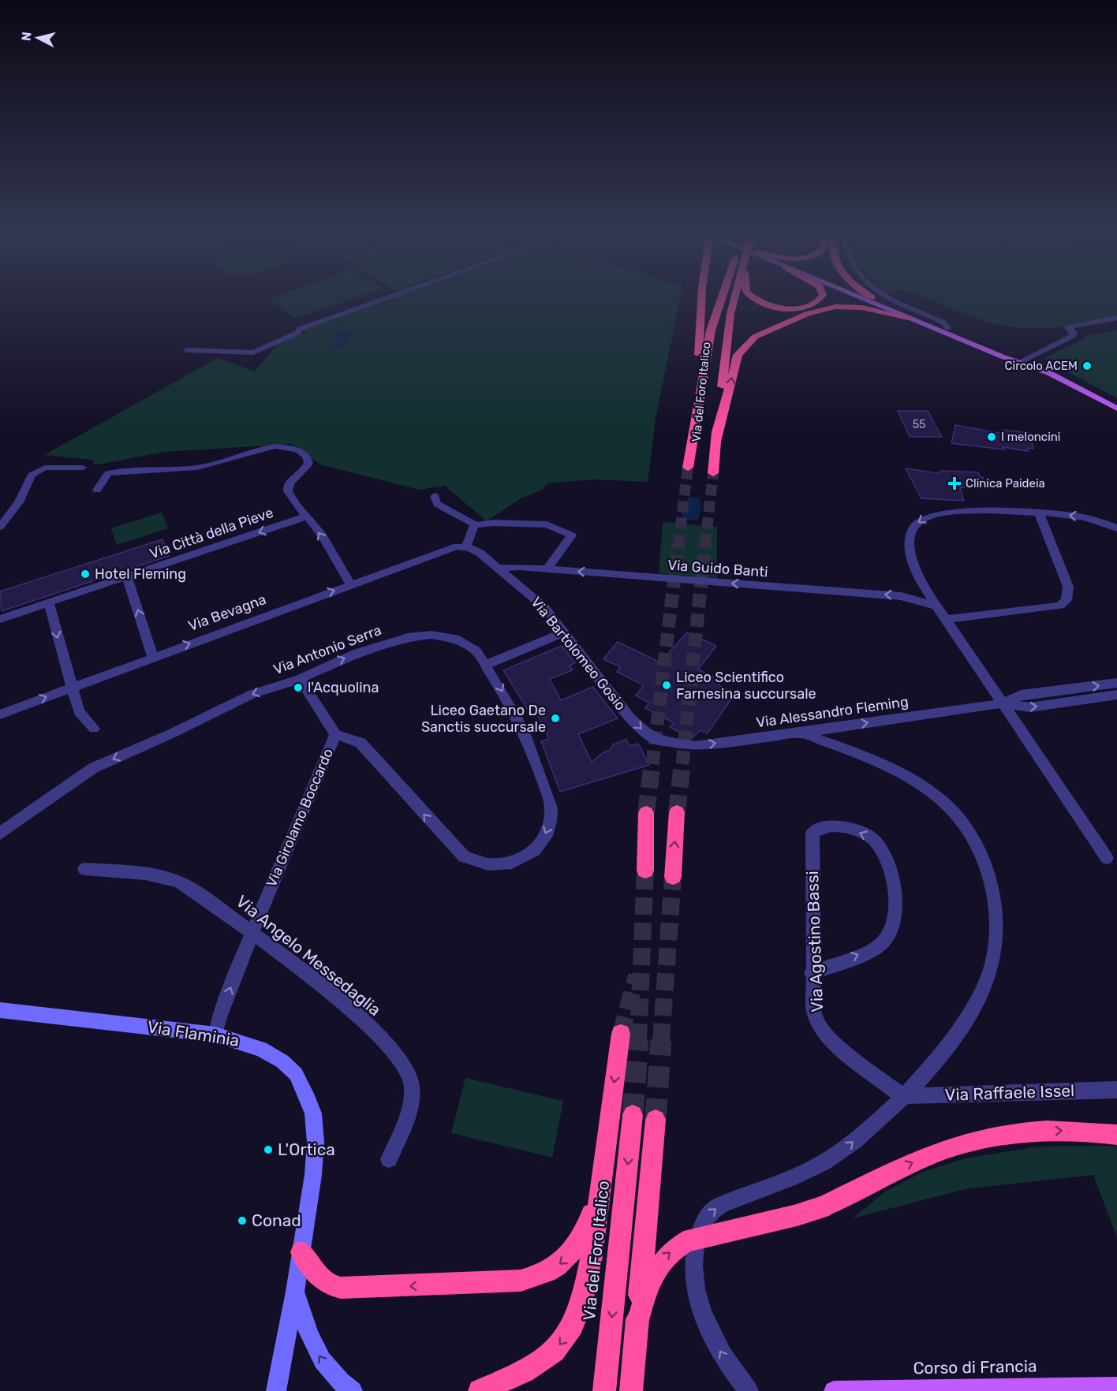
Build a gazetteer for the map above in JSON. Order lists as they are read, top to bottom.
{
  "streets": {
    "highway": ["Via del Foro Italico"],
    "main road": ["Corso di Francia"],
    "street": [
      "Via Città della Pieve",
      "Via Guido Banti",
      "Via Bevagna",
      "Via Antonio Serra",
      "Via Bartolomeo Gosio",
      "Via Alessandro Fleming",
      "Via Girolamo Boccardo",
      "Via Agostino Bassi",
      "Via Angelo Messedaglia",
      "Via Flaminia",
      "Via Raffaele Issel"
    ]
  },
  "crossings": [
    ["Via Guido Banti", "Via Bartolomeo Gosio"],
    ["Via Bevagna", "Via Bartolomeo Gosio"],
    ["Via Antonio Serra", "Via Girolamo Boccardo"],
    ["Via Bartolomeo Gosio", "Via Alessandro Fleming"],
    ["Via Girolamo Boccardo", "Via Angelo Messedaglia"],
    ["Via Girolamo Boccardo", "Via Flaminia"],
    ["Via Agostino Bassi", "Via Raffaele Issel"]
  ],
  "one_way": [
    "Via Città della Pieve",
    "Via Guido Banti",
    "Via Bevagna",
    "Via Bartolomeo Gosio",
    "Via Alessandro Fleming"
  ],
  "places": {
    "other": [
      "Circolo ACEM",
      "I meloncini",
      "Hotel Fleming",
      "Liceo Scientifico Farnesina succursale",
      "l'Acquolina",
      "Liceo Gaetano De Sanctis succursale",
      "L'Ortica",
      "Conad"
    ],
    "health": ["Clinica Paideia"]
  },
  "house_numbers": ["55"],
  "north": "left"
}
